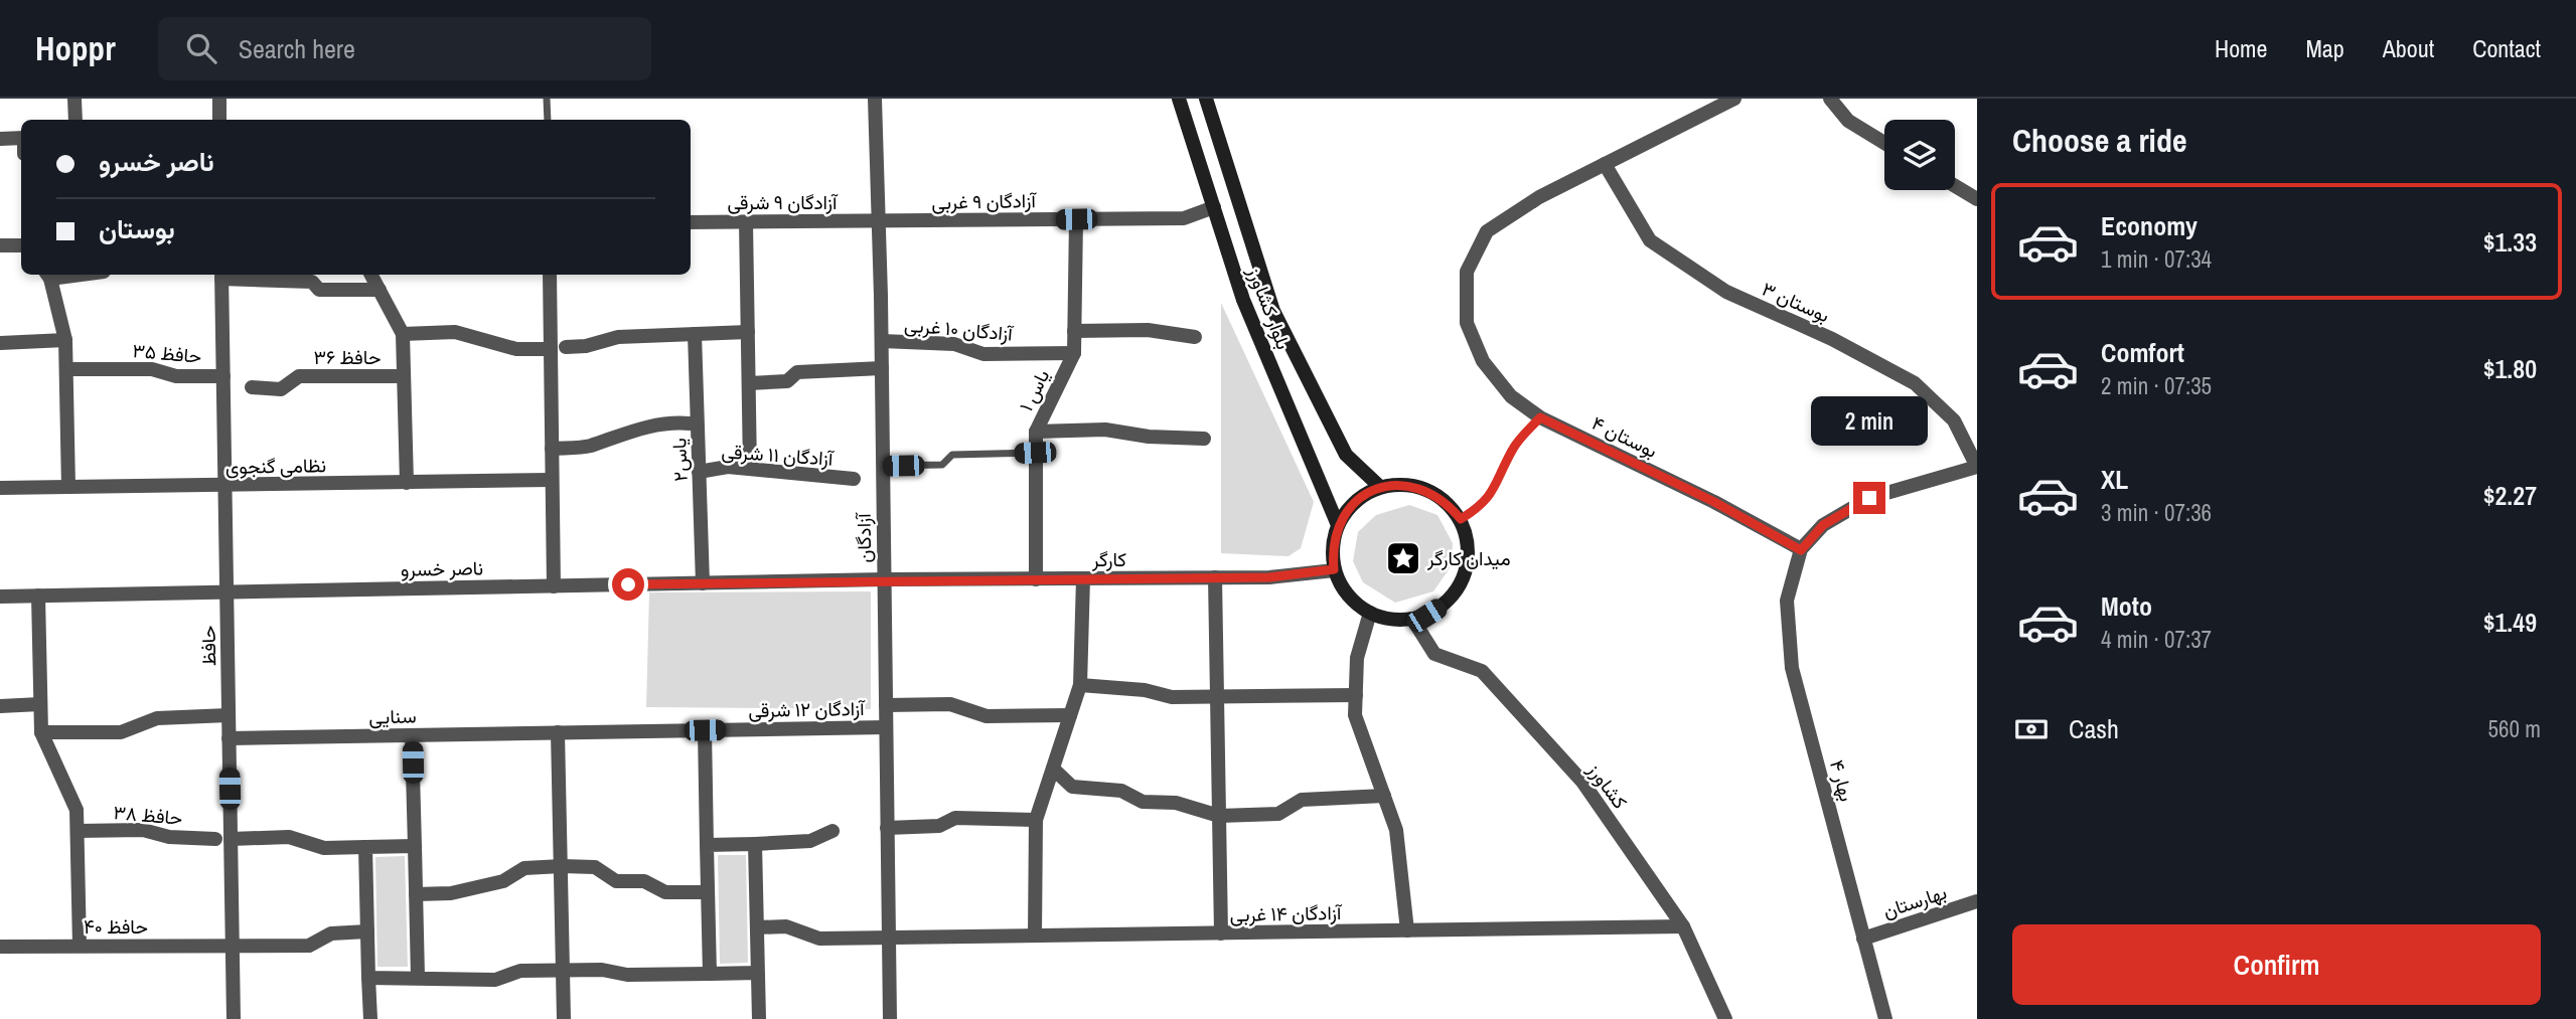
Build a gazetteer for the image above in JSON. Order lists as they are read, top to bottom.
{
  "streets": {
    "main road": ["بلوار کشاورز"],
    "street": [
      "آزادگان ۹ غربی",
      "آزادگان ۹ شرقی",
      "بوستان ۳",
      "آزادگان ۱۰ غربی",
      "حافظ ۳۵",
      "حافظ ۳۶",
      "یاس ۱",
      "بوستان ۴",
      "آزادگان ۱۱ شرقی",
      "یاس۲",
      "نظامی گنجوی",
      "آزادگان",
      "کارگر",
      "ناصر خسرو",
      "حافظ",
      "آزادگان ۱۲ شرقی",
      "سنایی",
      "بهار ۴",
      "کشاورز",
      "حافظ ۳۸",
      "بهارستان",
      "آزادگان ۱۴ غربی",
      "حافظ ۴۰"
    ]
  },
  "crossings": [
    ["آزادگان ۹ غربی", "آزادگان ۹ شرقی"],
    ["آزادگان ۹ غربی", "بلوار کشاورز"],
    ["آزادگان ۹ غربی", "یاس ۱"],
    ["آزادگان ۹ غربی", "آزادگان"],
    ["آزادگان ۹ شرقی", "آزادگان"],
    ["بوستان ۳", "بوستان ۴"],
    ["بلوار کشاورز", "کارگر"],
    ["بلوار کشاورز", "کشاورز"],
    ["آزادگان ۱۰ غربی", "یاس ۱"],
    ["آزادگان ۱۰ غربی", "آزادگان"],
    ["حافظ ۳۵", "حافظ"],
    ["یاس ۱", "کارگر"],
    ["بوستان ۴", "بهار ۴"],
    ["آزادگان ۱۱ شرقی", "یاس۲"],
    ["یاس۲", "ناصر خسرو"],
    ["نظامی گنجوی", "حافظ"],
    ["آزادگان", "کارگر"],
    ["آزادگان", "ناصر خسرو"],
    ["آزادگان", "آزادگان ۱۲ شرقی"],
    ["آزادگان", "آزادگان ۱۴ غربی"],
    ["کارگر", "ناصر خسرو"],
    ["کارگر", "کشاورز"],
    ["ناصر خسرو", "حافظ"],
    ["حافظ", "سنایی"],
    ["حافظ", "حافظ ۳۸"],
    ["حافظ", "حافظ ۴۰"],
    ["آزادگان ۱۲ شرقی", "سنایی"],
    ["بهار ۴", "بهارستان"],
    ["کشاورز", "آزادگان ۱۴ غربی"]
  ],
  "places": {
    "place": ["میدان کارگر"]
  },
  "page": {
    "header": "Hoppr",
    "search": "Search here",
    "nav": [
      "Home",
      "Map",
      "About",
      "Contact"
    ],
    "heading": "Choose a ride",
    "banner": ["ناصر خسرو", "بوستان"],
    "list": [
      {
        "name": "Economy",
        "note": "1 min · 07:34",
        "value": "$1.33"
      },
      {
        "name": "Comfort",
        "note": "2 min · 07:35",
        "value": "$1.80"
      },
      {
        "name": "XL",
        "note": "3 min · 07:36",
        "value": "$2.27"
      },
      {
        "name": "Moto",
        "note": "4 min · 07:37",
        "value": "$1.49"
      }
    ],
    "bubble": "2 min",
    "pay": ["Cash", "560 m"],
    "buttons": "Confirm"
  }
}
